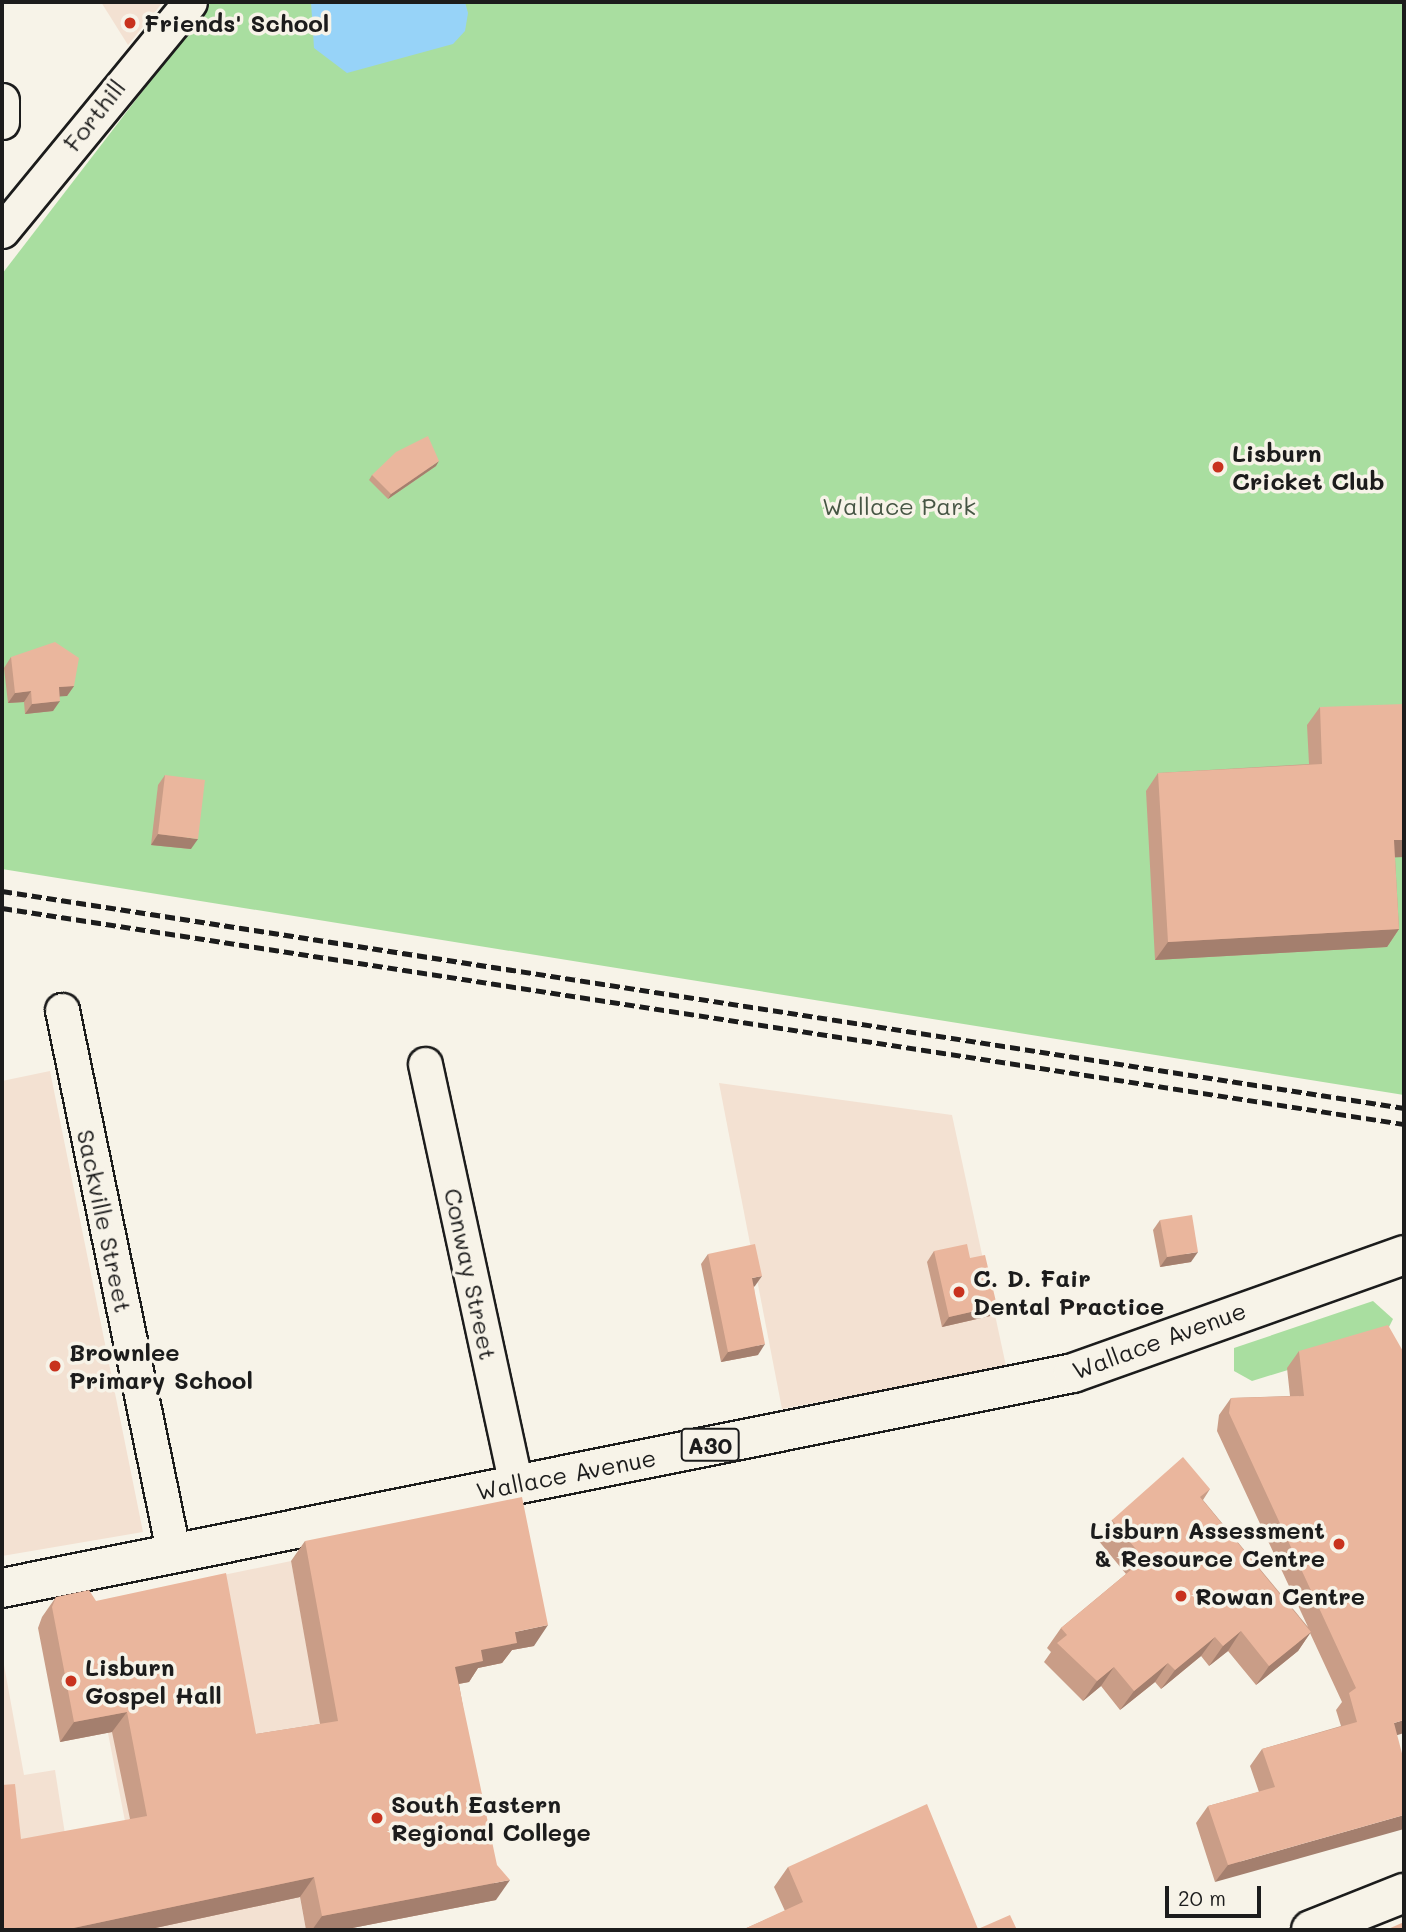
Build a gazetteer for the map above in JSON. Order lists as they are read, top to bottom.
{
  "streets": {
    "main road": ["Wallace Avenue", "A30"],
    "street": ["Forthill", "Sackville Street", "Conway Street"]
  },
  "crossings": [
    ["Sackville Street", "Wallace Avenue"],
    ["Conway Street", "Wallace Avenue"]
  ],
  "parks": ["Wallace Park"],
  "places": [
    "Friends' School",
    "Lisburn Cricket Club",
    "C. D. Fair Dental Practice",
    "Brownlee Primary School",
    "Lisburn Assessment & Resource Centre",
    "Rowan Centre",
    "Lisburn Gospel Hall",
    "South Eastern Regional College"
  ],
  "scale_bar": "20 m"
}
